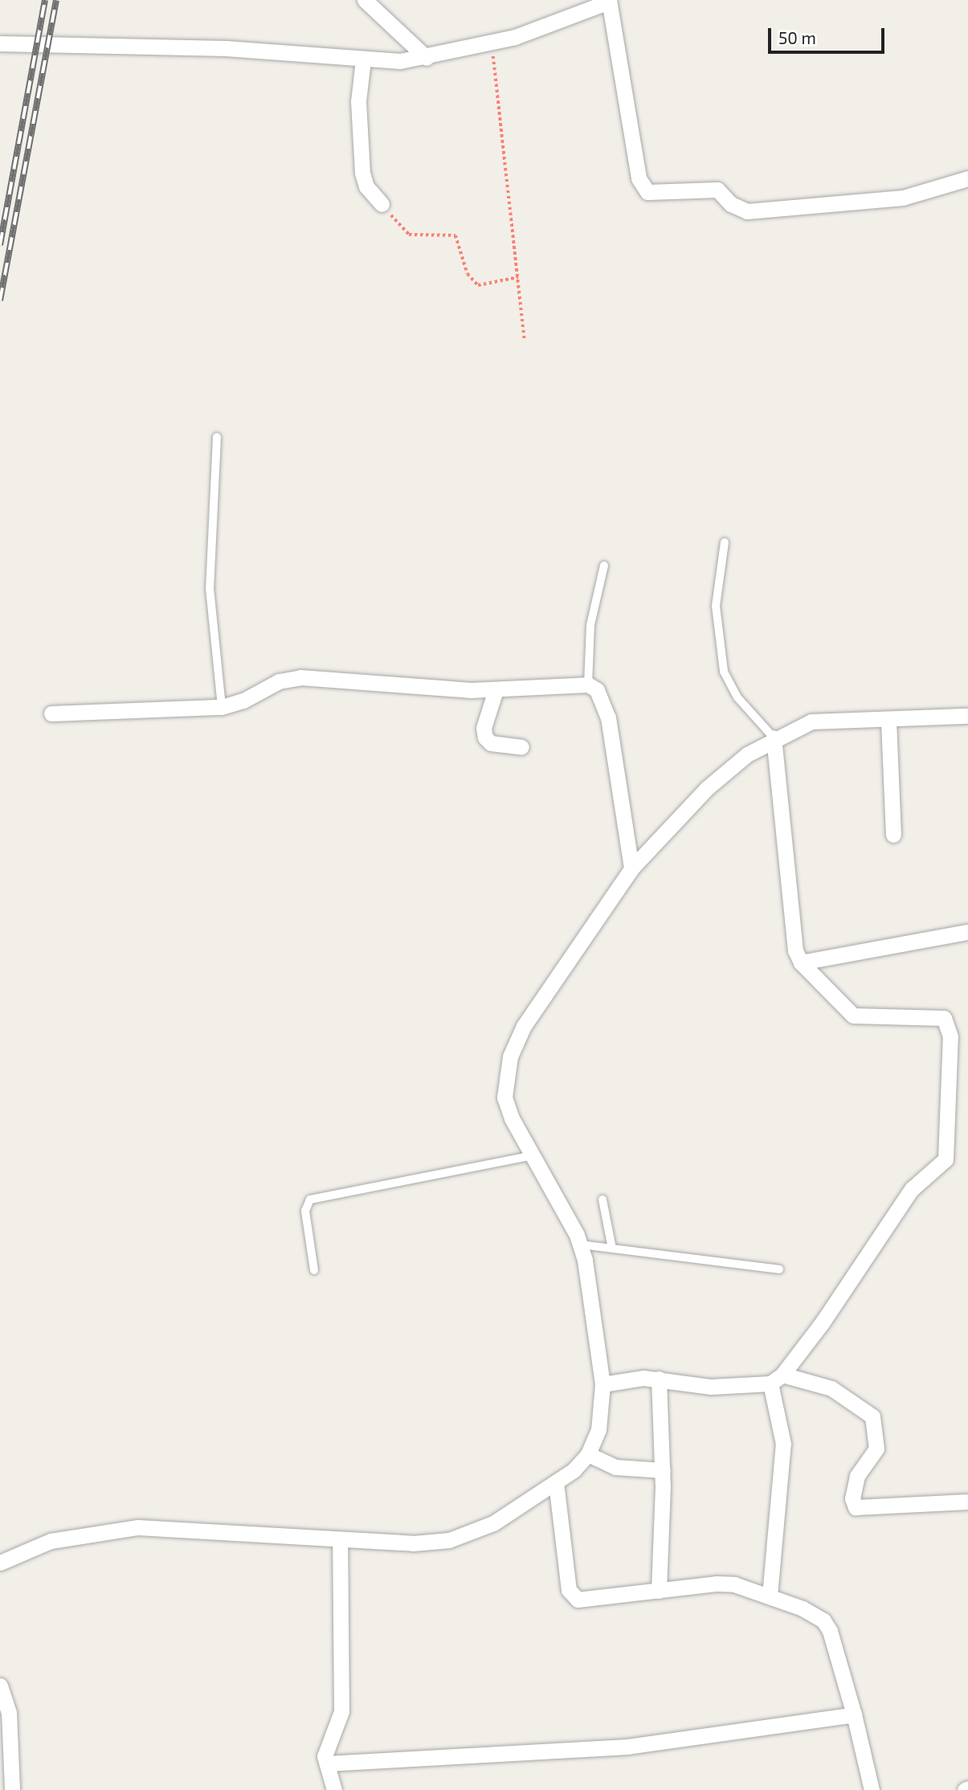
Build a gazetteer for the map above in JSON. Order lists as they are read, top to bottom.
{
  "scale_bar": "50 m"
}
